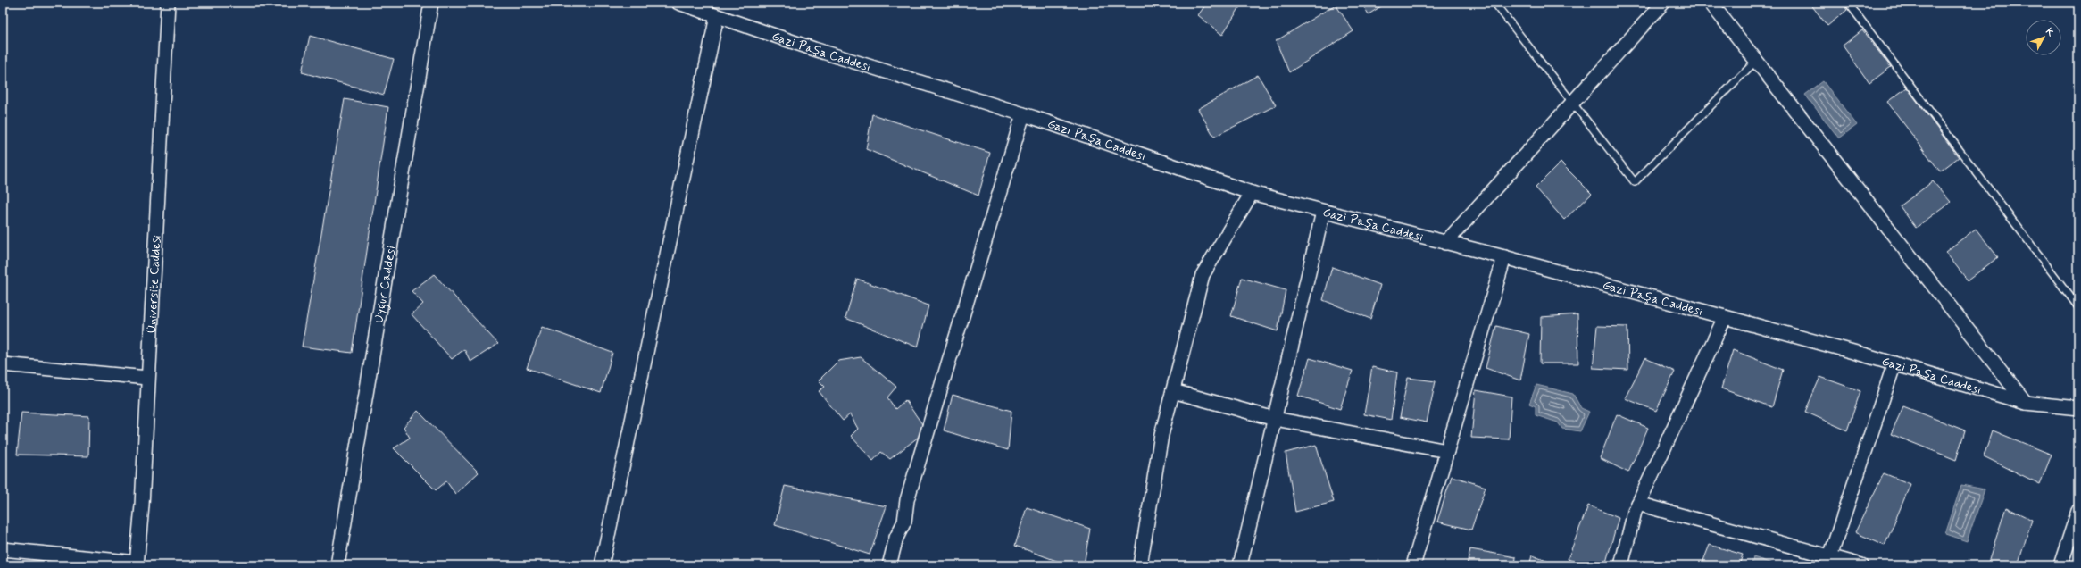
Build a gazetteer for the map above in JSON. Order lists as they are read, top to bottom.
{
  "streets": {
    "street": ["Gazi Paşa Caddesi", "Üniversite Caddesi", "Uygur Caddesi"]
  },
  "north": "top right"
}
